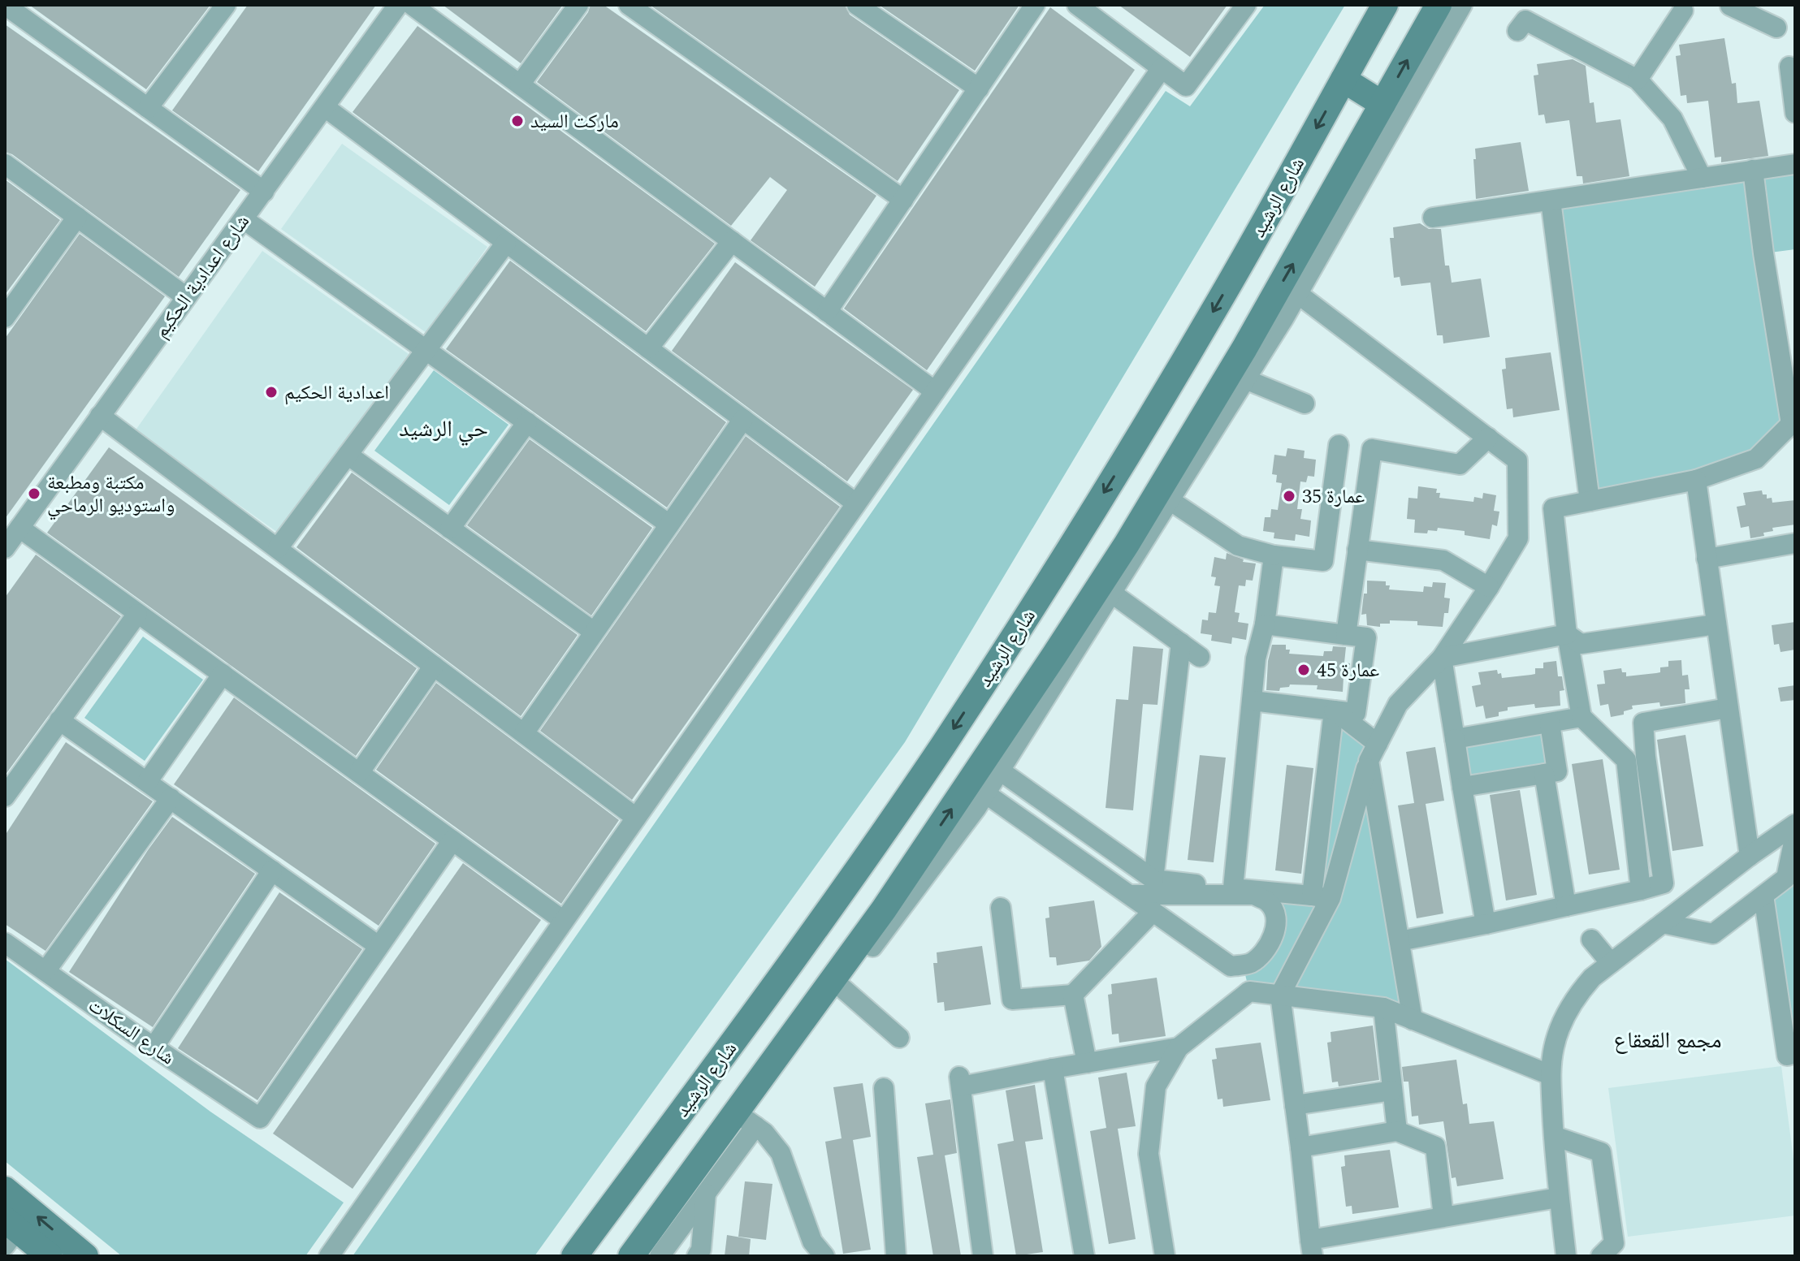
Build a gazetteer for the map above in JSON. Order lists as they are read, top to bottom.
{
  "streets": {
    "street": ["شارع الرشيد", "شارع اعدادية الحكيم", "شارع السكلات"]
  },
  "districts": ["حي الرشيد", "مجمع القعقاع"],
  "places": [
    "ماركت السيد",
    "اعدادية الحكيم",
    "مكتبة ومطبعة واستوديو الرماحي",
    "عمارة 35",
    "عمارة 45"
  ]
}
